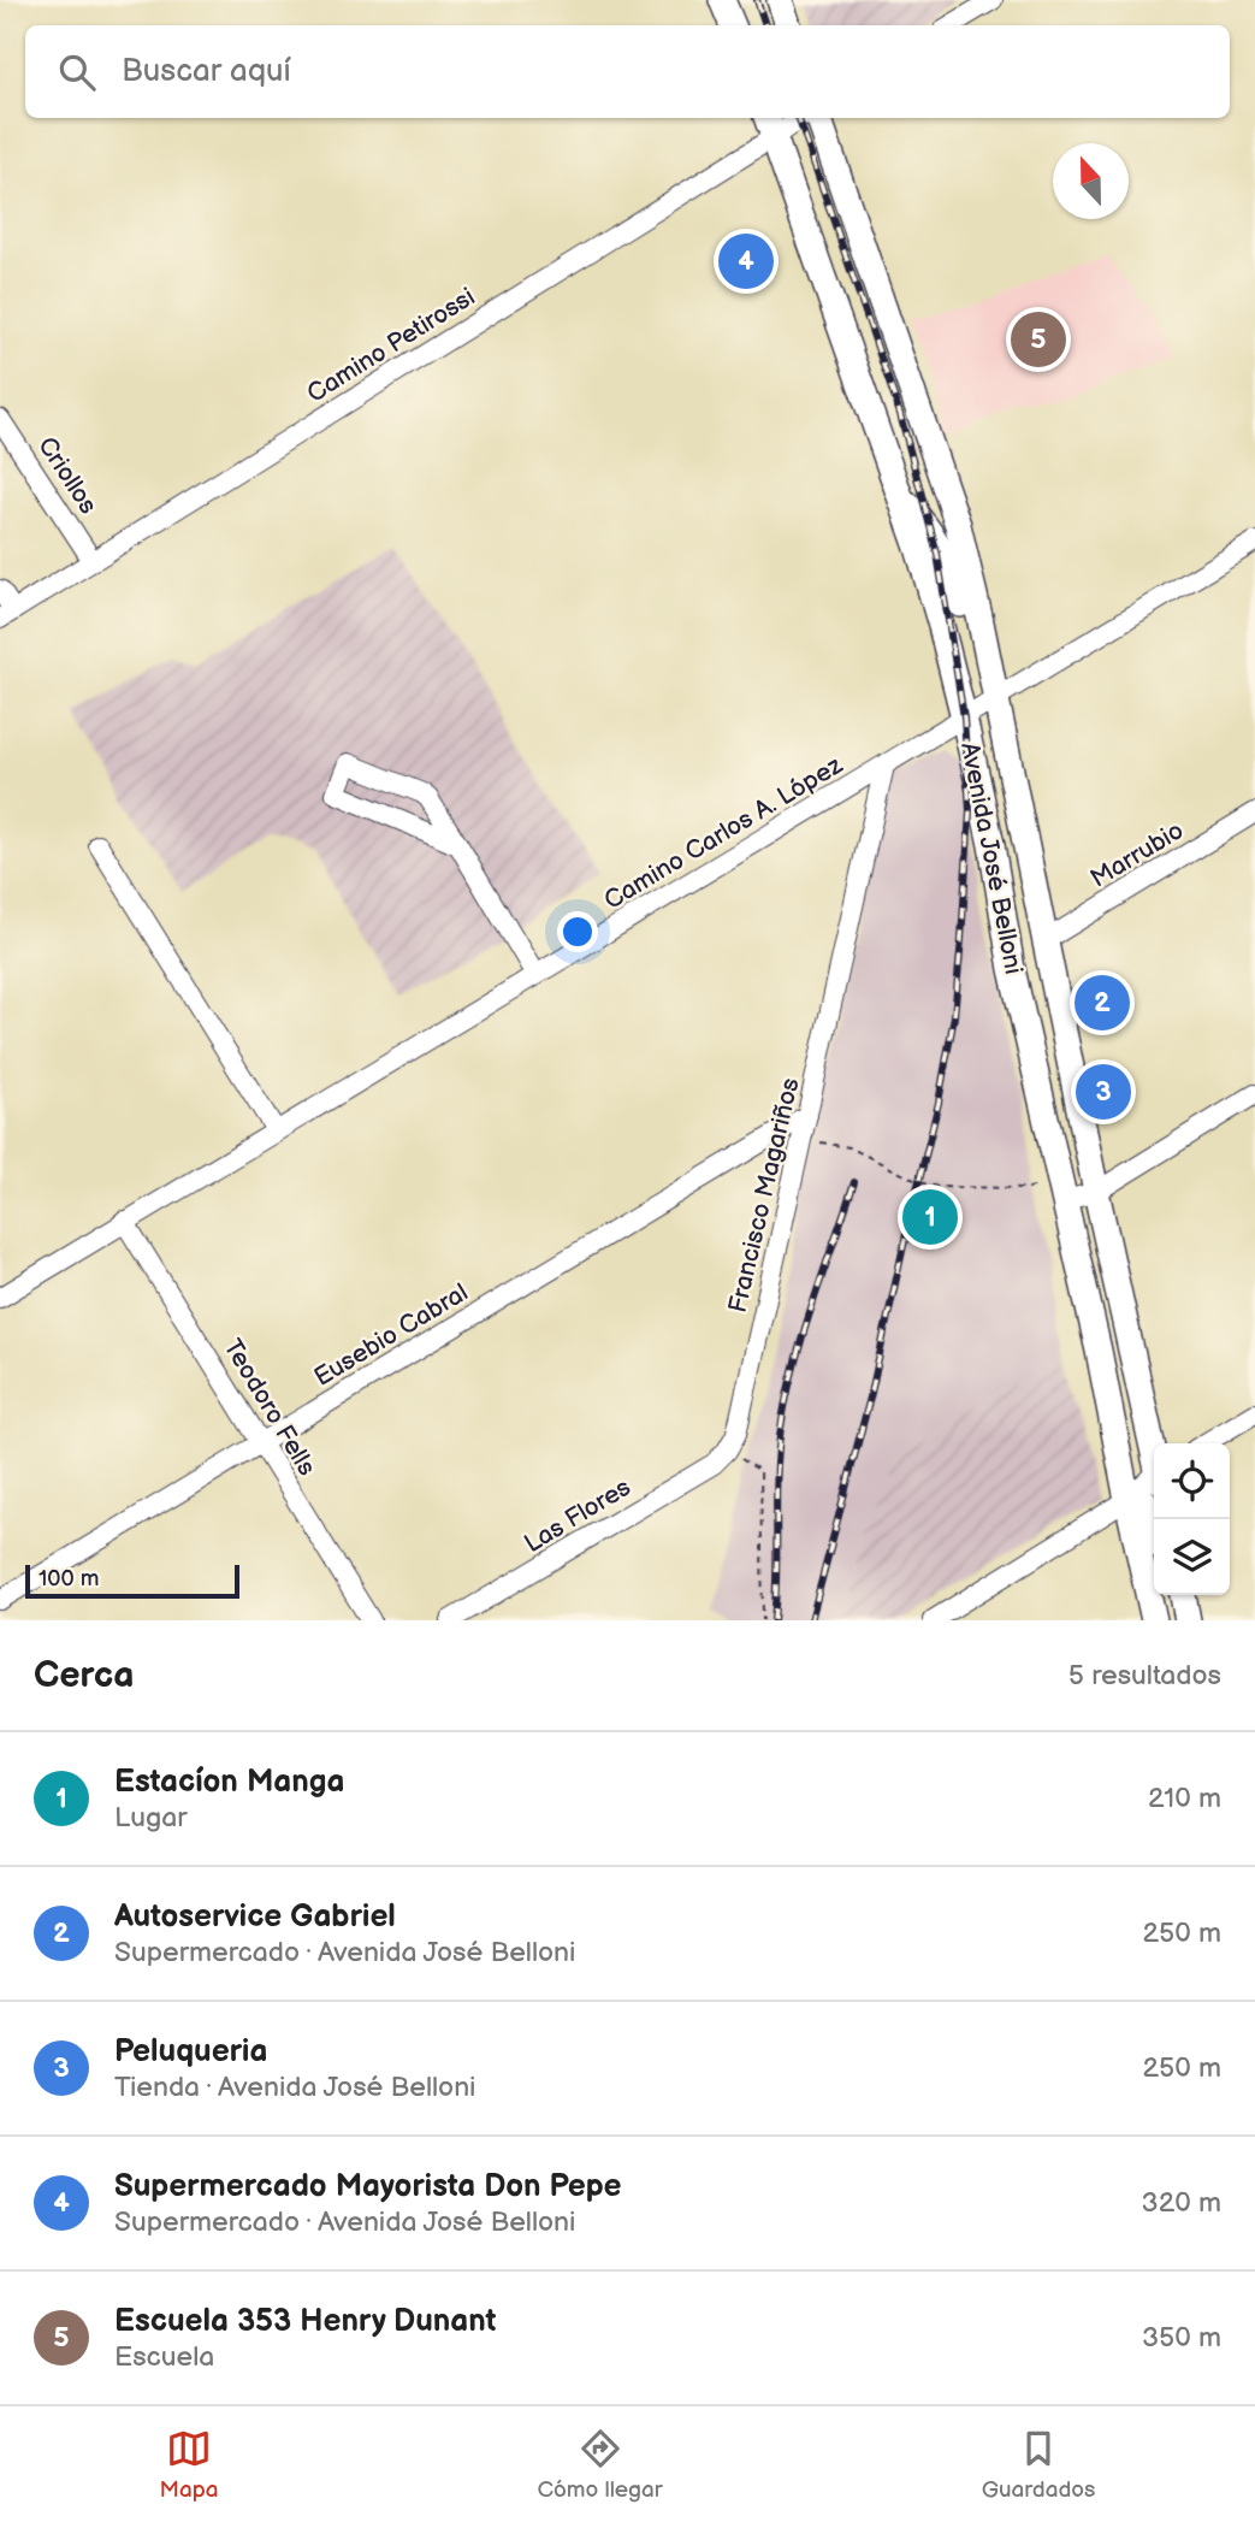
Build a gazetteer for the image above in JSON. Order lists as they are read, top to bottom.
{
  "streets": {
    "main road": ["Avenida José Belloni"],
    "street": [
      "Camino Petirossi",
      "Criollos",
      "Camino Carlos A. López",
      "Marrubio",
      "Francisco Magariños",
      "Eusebio Cabral",
      "Teodoro Fells",
      "Las Flores"
    ]
  },
  "crossings": [
    ["Camino Petirossi", "Criollos"],
    ["Camino Petirossi", "Avenida José Belloni"],
    ["Camino Carlos A. López", "Avenida José Belloni"],
    ["Camino Carlos A. López", "Francisco Magariños"],
    ["Camino Carlos A. López", "Teodoro Fells"],
    ["Marrubio", "Avenida José Belloni"],
    ["Francisco Magariños", "Eusebio Cabral"],
    ["Francisco Magariños", "Las Flores"],
    ["Eusebio Cabral", "Teodoro Fells"]
  ],
  "scale_bar": "100 m",
  "north": "top",
  "page": {
    "search": "Buscar aquí",
    "pins": [
      "4",
      "5",
      "2",
      "3",
      "1"
    ],
    "scale": "100 m",
    "heading": ["Cerca", "5 resultados"],
    "list": [
      {
        "mark": "1",
        "name": "Estacíon Manga",
        "note": "Lugar",
        "value": "210 m"
      },
      {
        "mark": "2",
        "name": "Autoservice Gabriel",
        "note": "Supermercado · Avenida José Belloni",
        "value": "250 m"
      },
      {
        "mark": "3",
        "name": "Peluqueria",
        "note": "Tienda · Avenida José Belloni",
        "value": "250 m"
      },
      {
        "mark": "4",
        "name": "Supermercado Mayorista Don Pepe",
        "note": "Supermercado · Avenida José Belloni",
        "value": "320 m"
      },
      {
        "mark": "5",
        "name": "Escuela 353 Henry Dunant",
        "note": "Escuela",
        "value": "350 m"
      }
    ],
    "nav": ["Mapa", "Cómo llegar", "Guardados"]
  }
}
